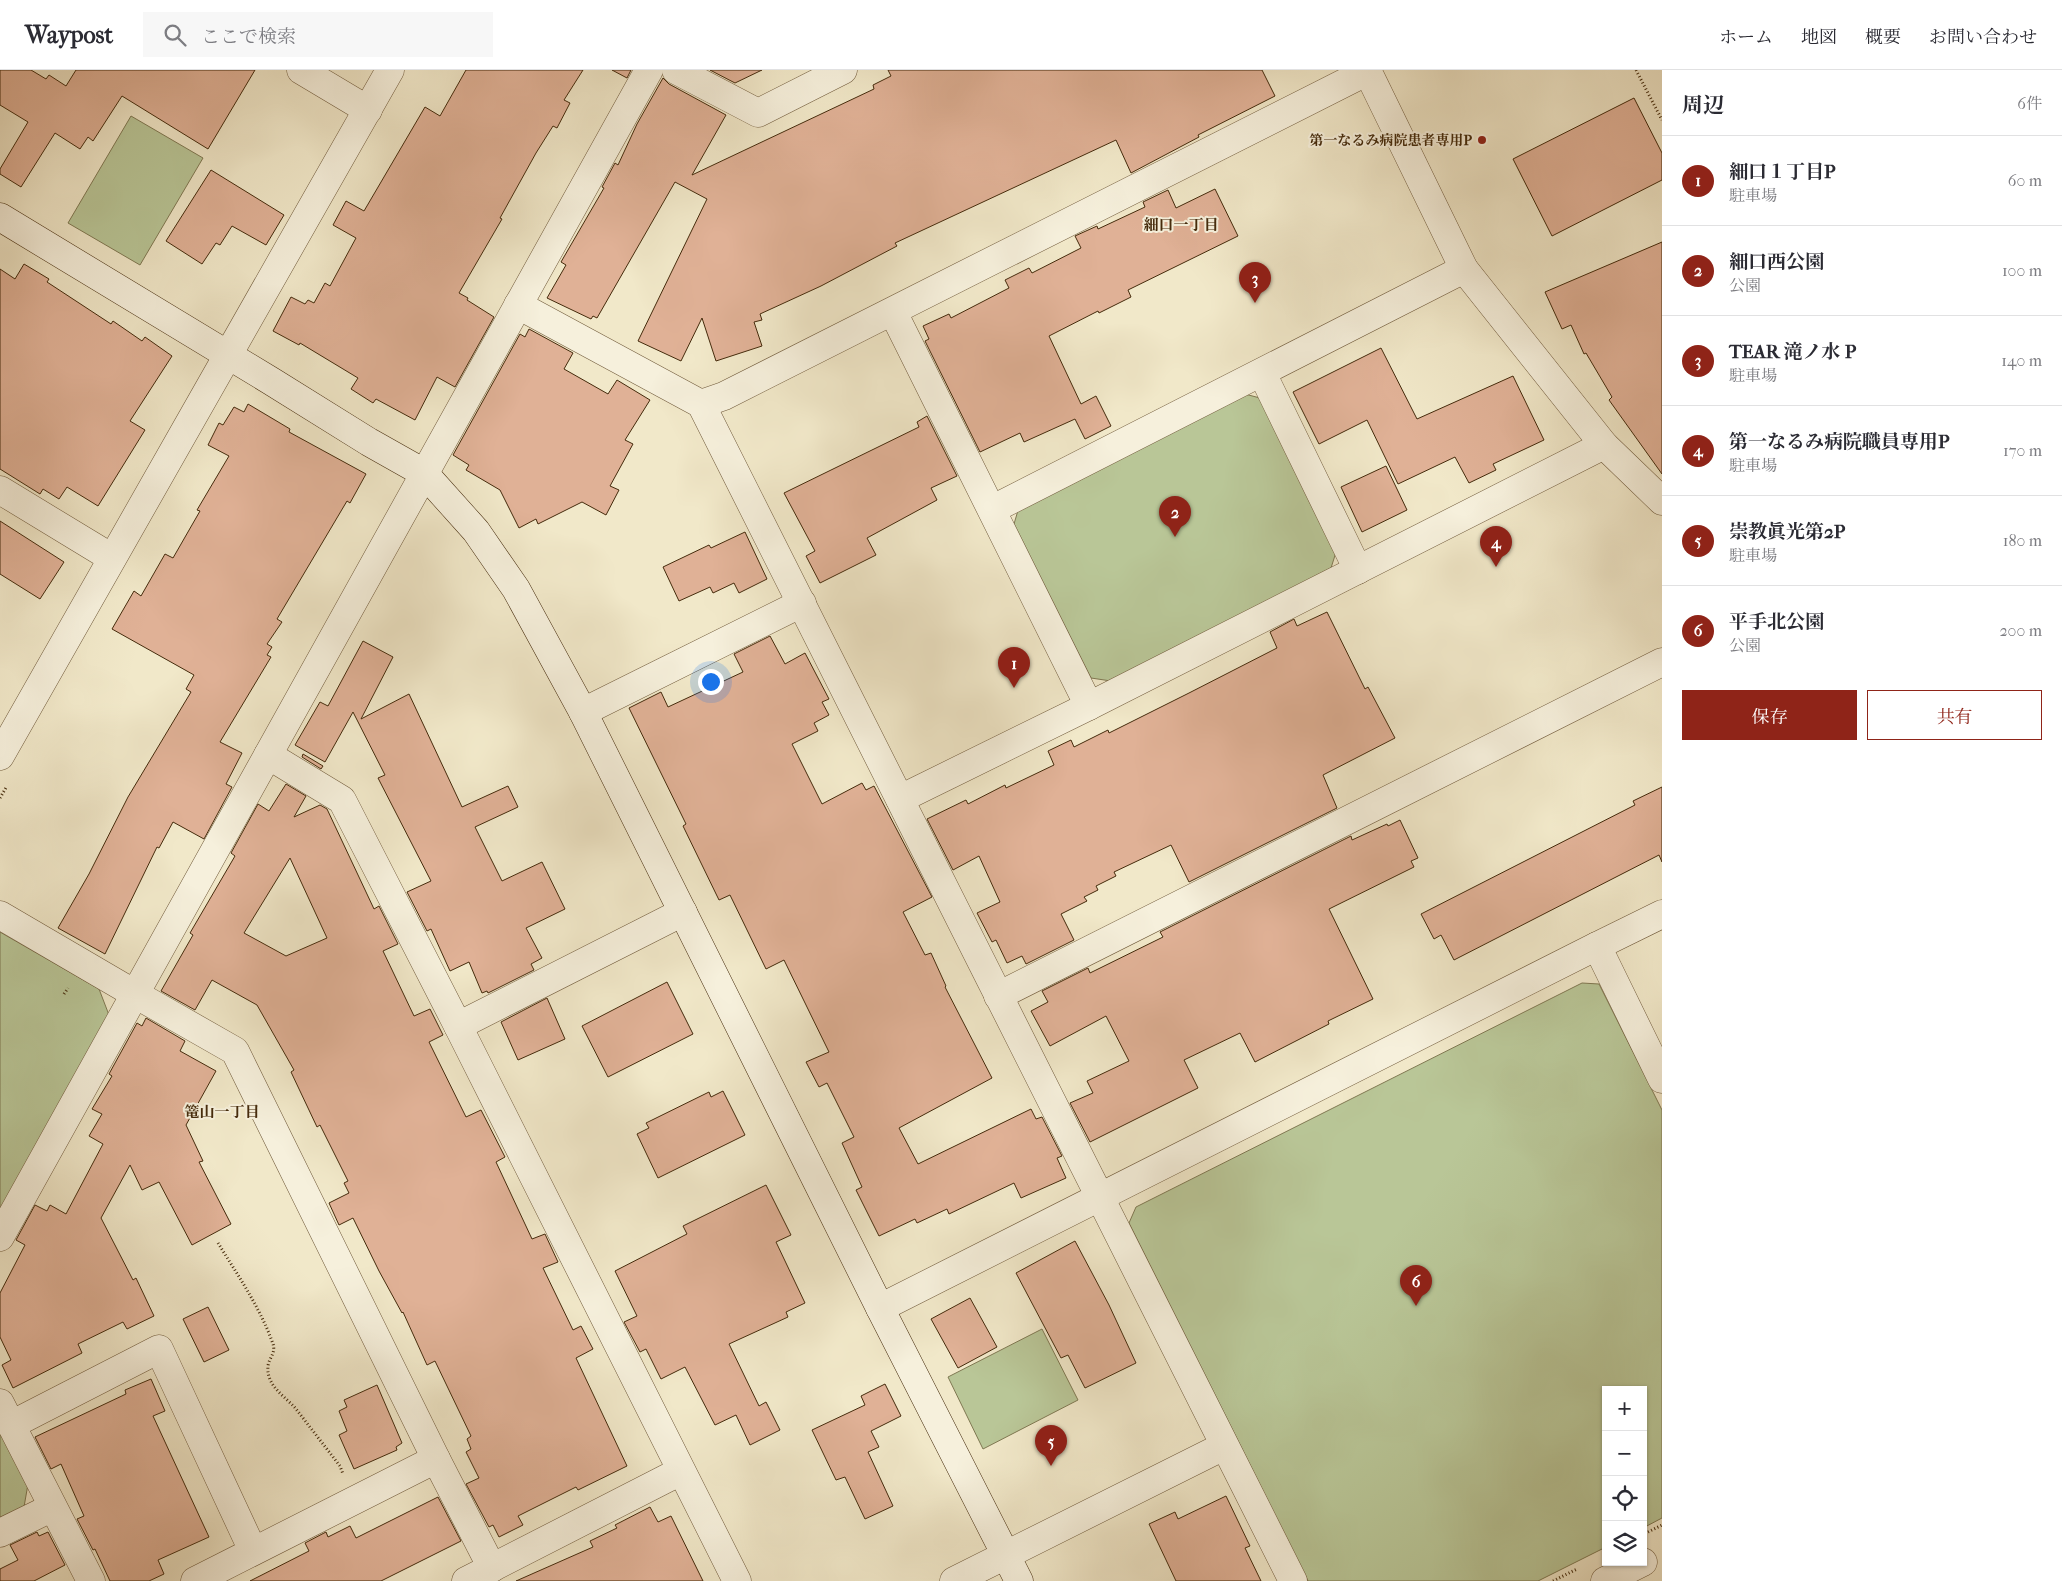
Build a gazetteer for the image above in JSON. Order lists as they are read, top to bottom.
{
  "districts": ["細口一丁目", "篭山一丁目"],
  "places": ["第一なるみ病院患者専用P"],
  "page": {
    "header": "Waypost",
    "search": "ここで検索",
    "nav": [
      "ホーム",
      "地図",
      "概要",
      "お問い合わせ"
    ],
    "heading": ["周辺", "6件"],
    "list": [
      {
        "mark": "1",
        "name": "細口１丁目P",
        "note": "駐車場",
        "value": "60 m"
      },
      {
        "mark": "2",
        "name": "細口西公園",
        "note": "公園",
        "value": "100 m"
      },
      {
        "mark": "3",
        "name": "TEAR 滝ノ水 P",
        "note": "駐車場",
        "value": "140 m"
      },
      {
        "mark": "4",
        "name": "第一なるみ病院職員専用P",
        "note": "駐車場",
        "value": "170 m"
      },
      {
        "mark": "5",
        "name": "崇教眞光第2P",
        "note": "駐車場",
        "value": "180 m"
      },
      {
        "mark": "6",
        "name": "平手北公園",
        "note": "公園",
        "value": "200 m"
      }
    ],
    "pins": [
      "3",
      "2",
      "4",
      "1",
      "6",
      "5"
    ],
    "buttons": ["保存", "共有"],
    "map_buttons": ["+", "−"]
  }
}
